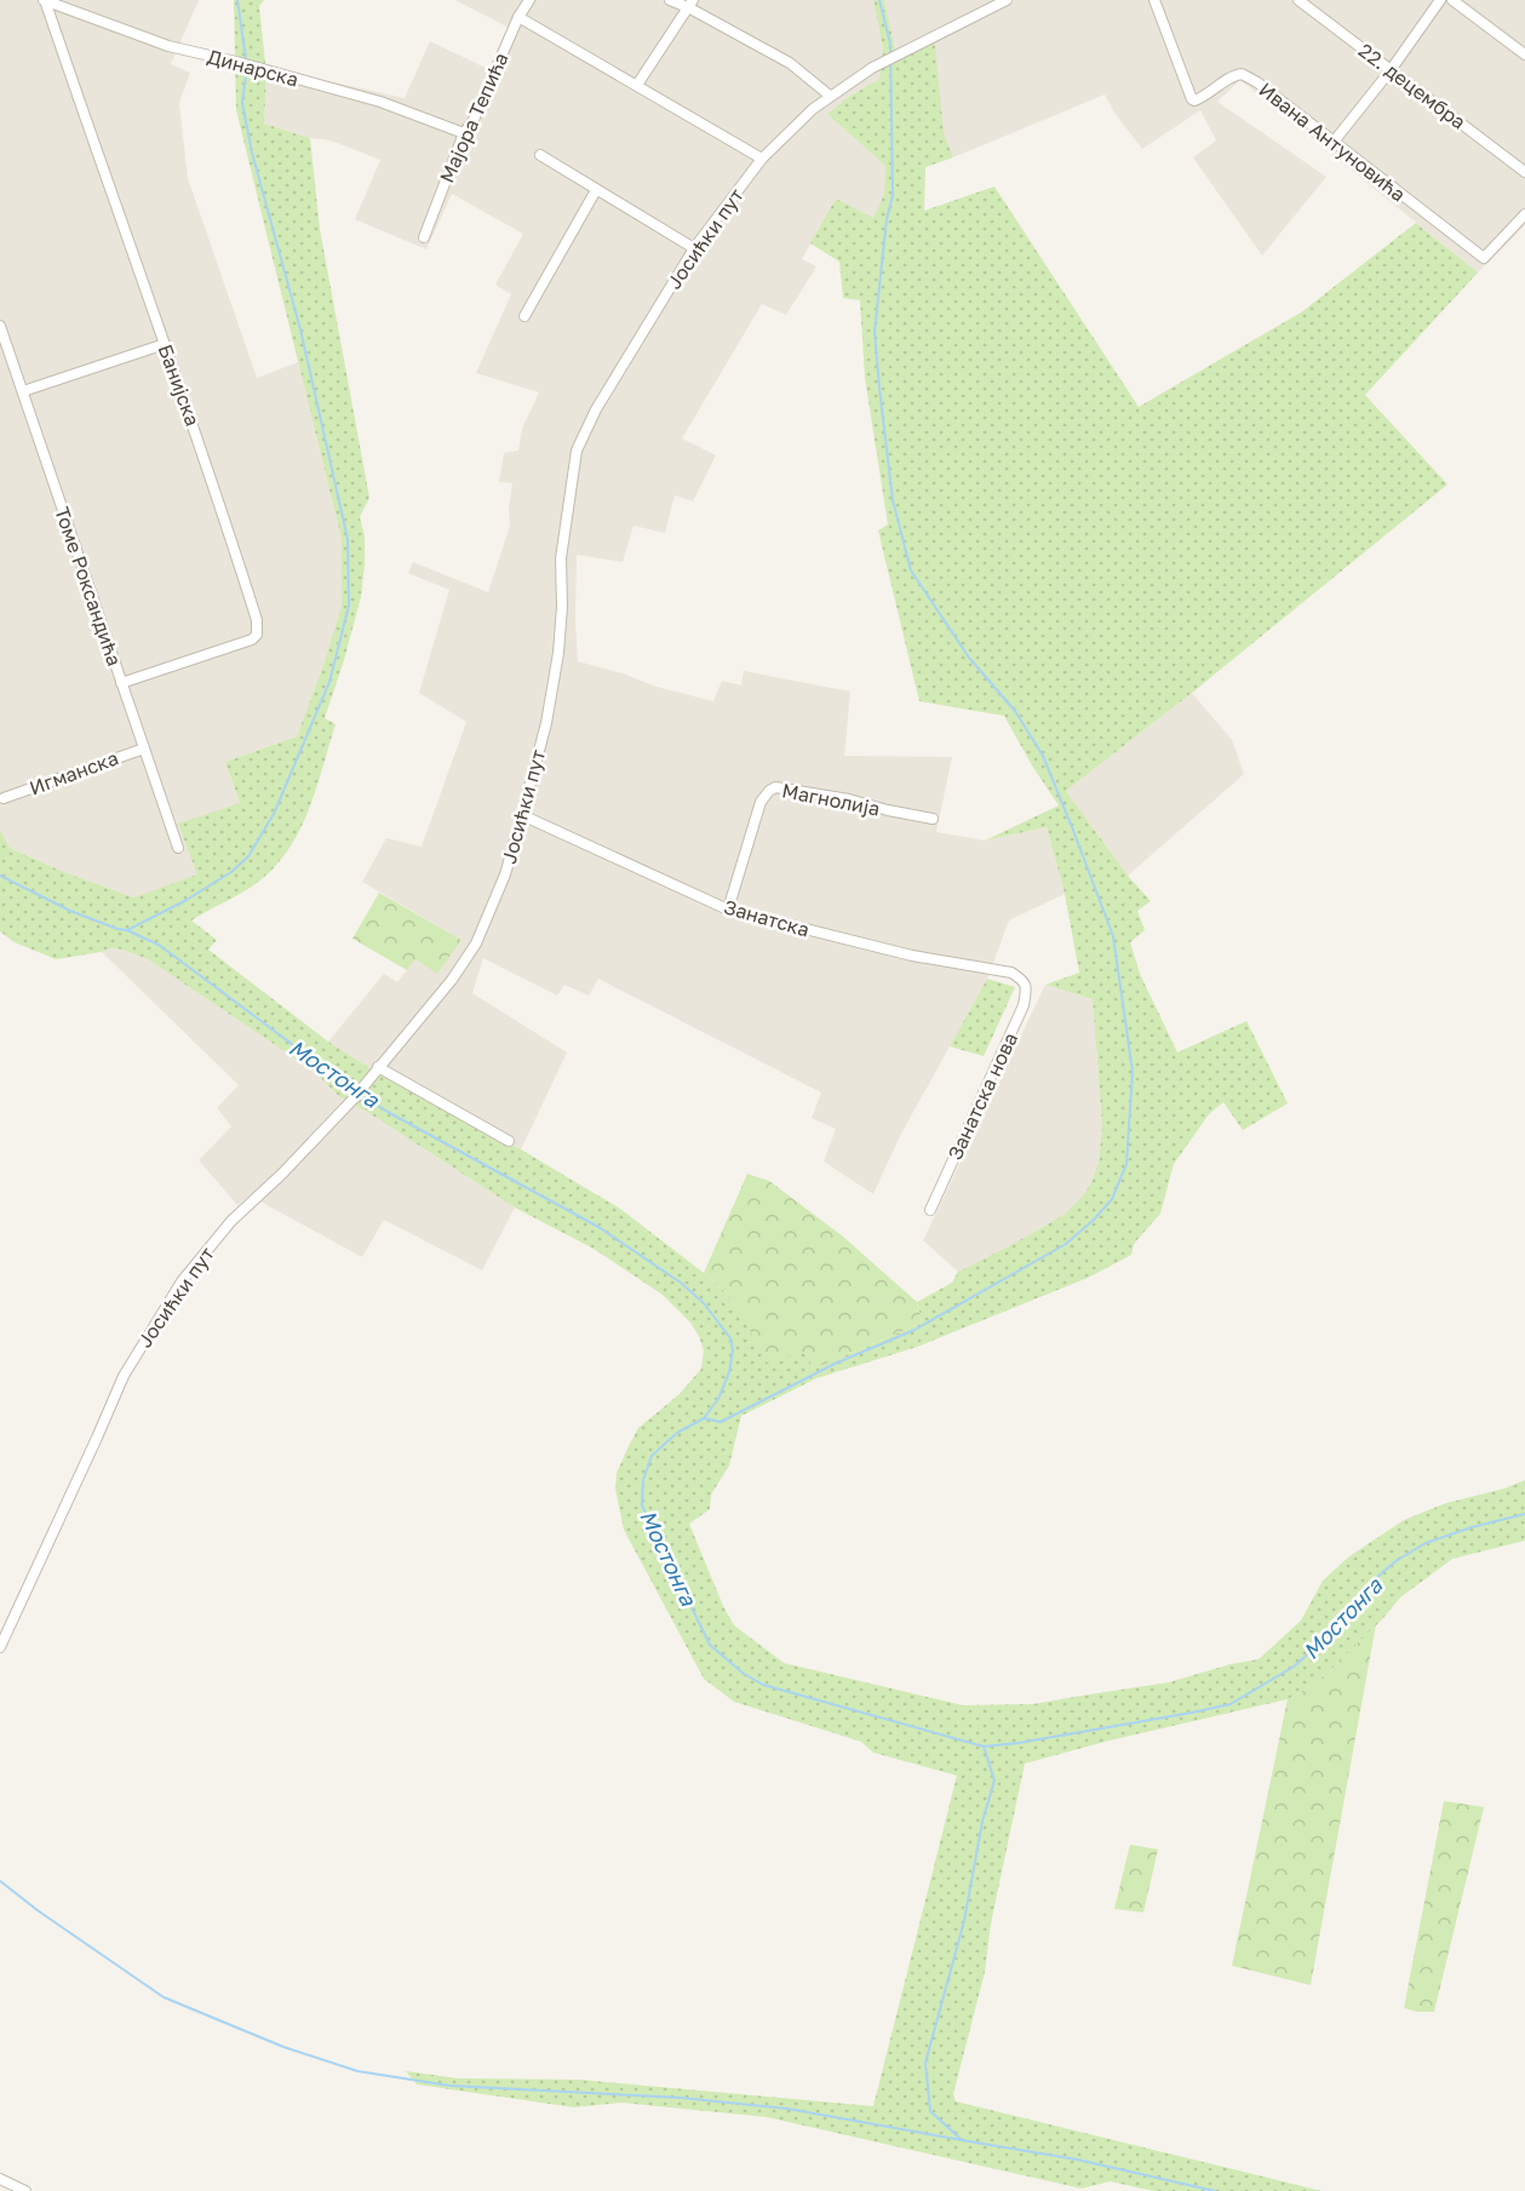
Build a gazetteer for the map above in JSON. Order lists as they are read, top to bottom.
{
  "streets": {
    "street": [
      "Динарска",
      "22. децембра",
      "Мајора Тепића",
      "Ивана Антуновића",
      "Јосићки пут",
      "Банијска",
      "Томе Роксандића",
      "Игманска",
      "Магнолија",
      "Занатска",
      "Занатска нова"
    ]
  },
  "crossings": [
    ["Динарска", "Мајора Тепића"],
    ["Динарска", "Банијска"],
    ["Јосићки пут", "Занатска"],
    ["Банијска", "Томе Роксандића"],
    ["Томе Роксандића", "Игманска"],
    ["Магнолија", "Занатска"],
    ["Занатска", "Занатска нова"]
  ],
  "water": ["Мостонга"]
}
